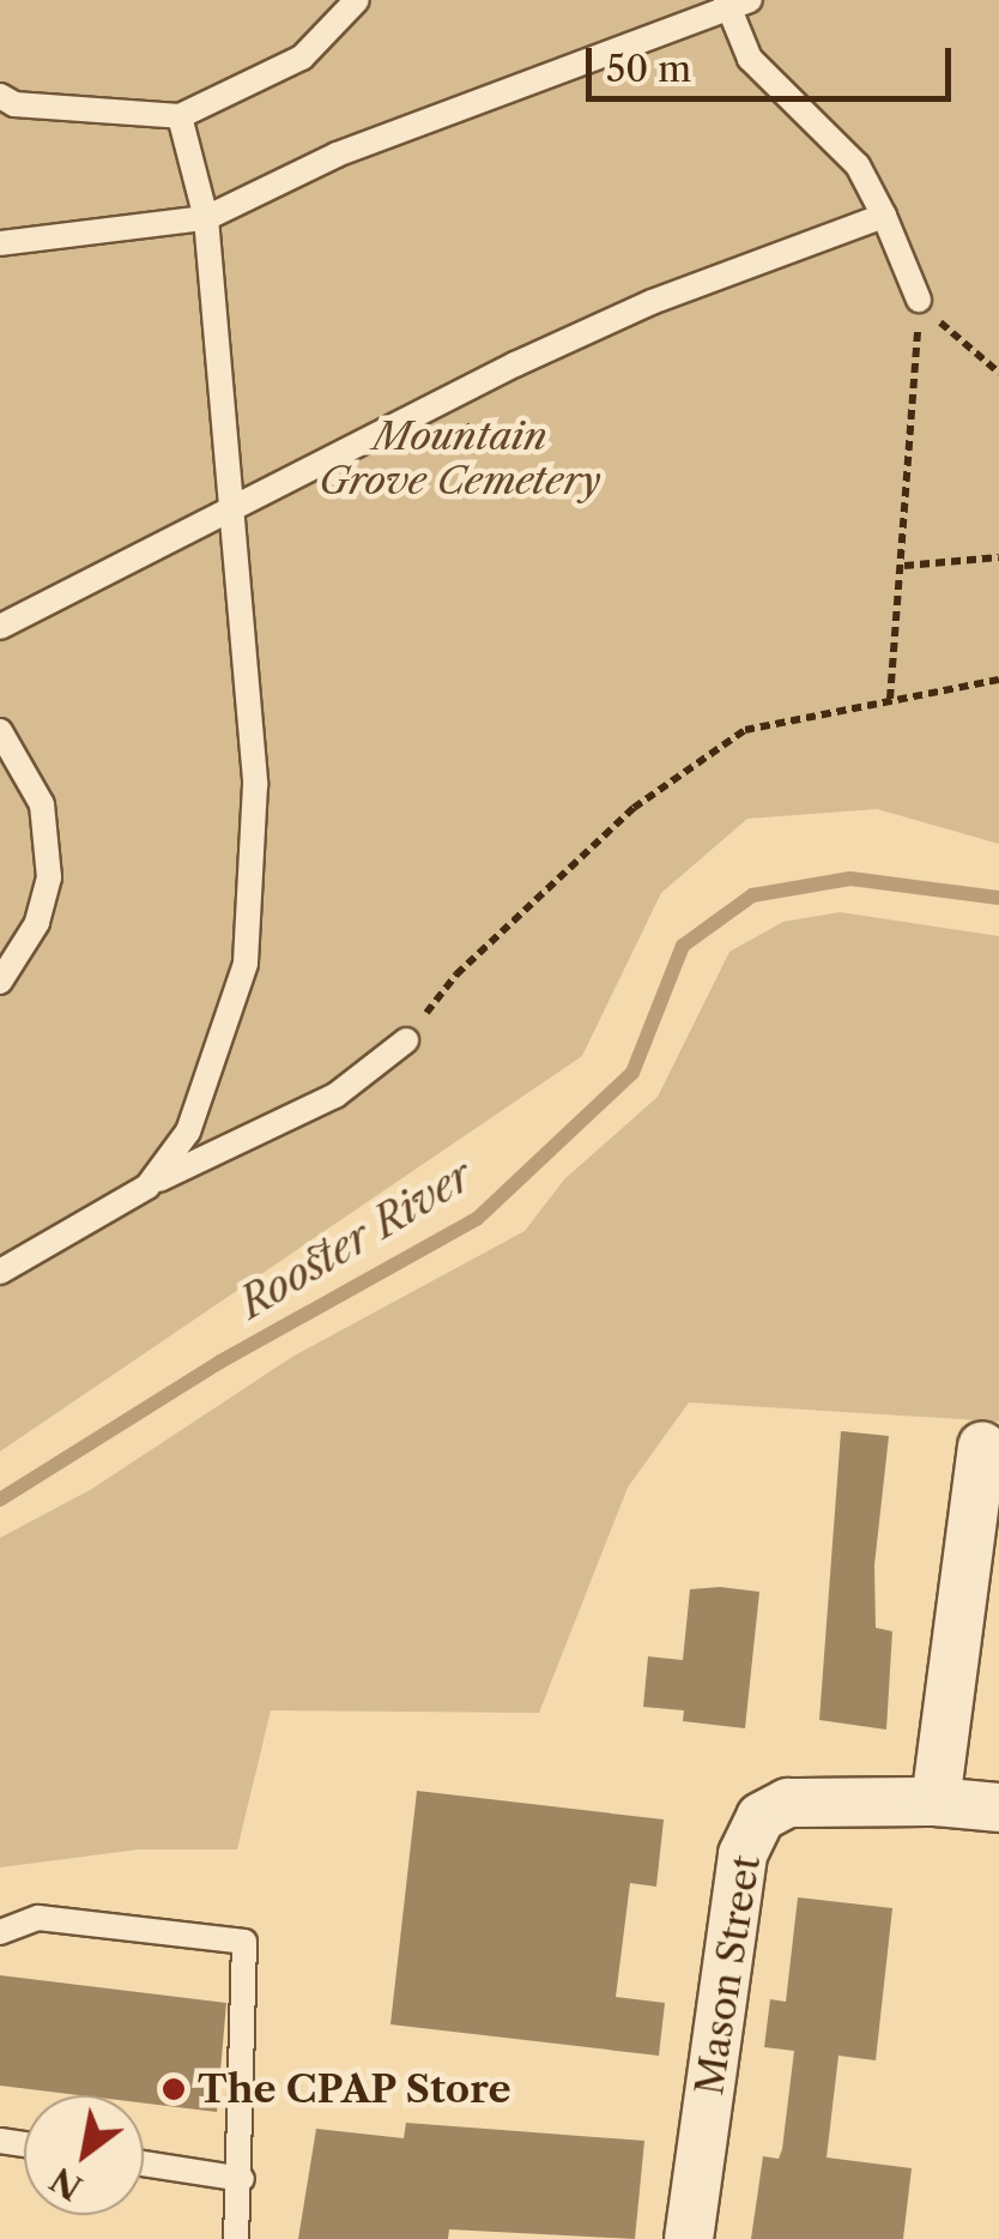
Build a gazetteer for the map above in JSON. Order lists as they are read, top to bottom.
{
  "streets": {
    "street": ["Mason Street"]
  },
  "water": ["Rooster River"],
  "parks": ["Mountain Grove Cemetery"],
  "places": ["The CPAP Store"],
  "scale_bar": "50 m",
  "north": "bottom left"
}
